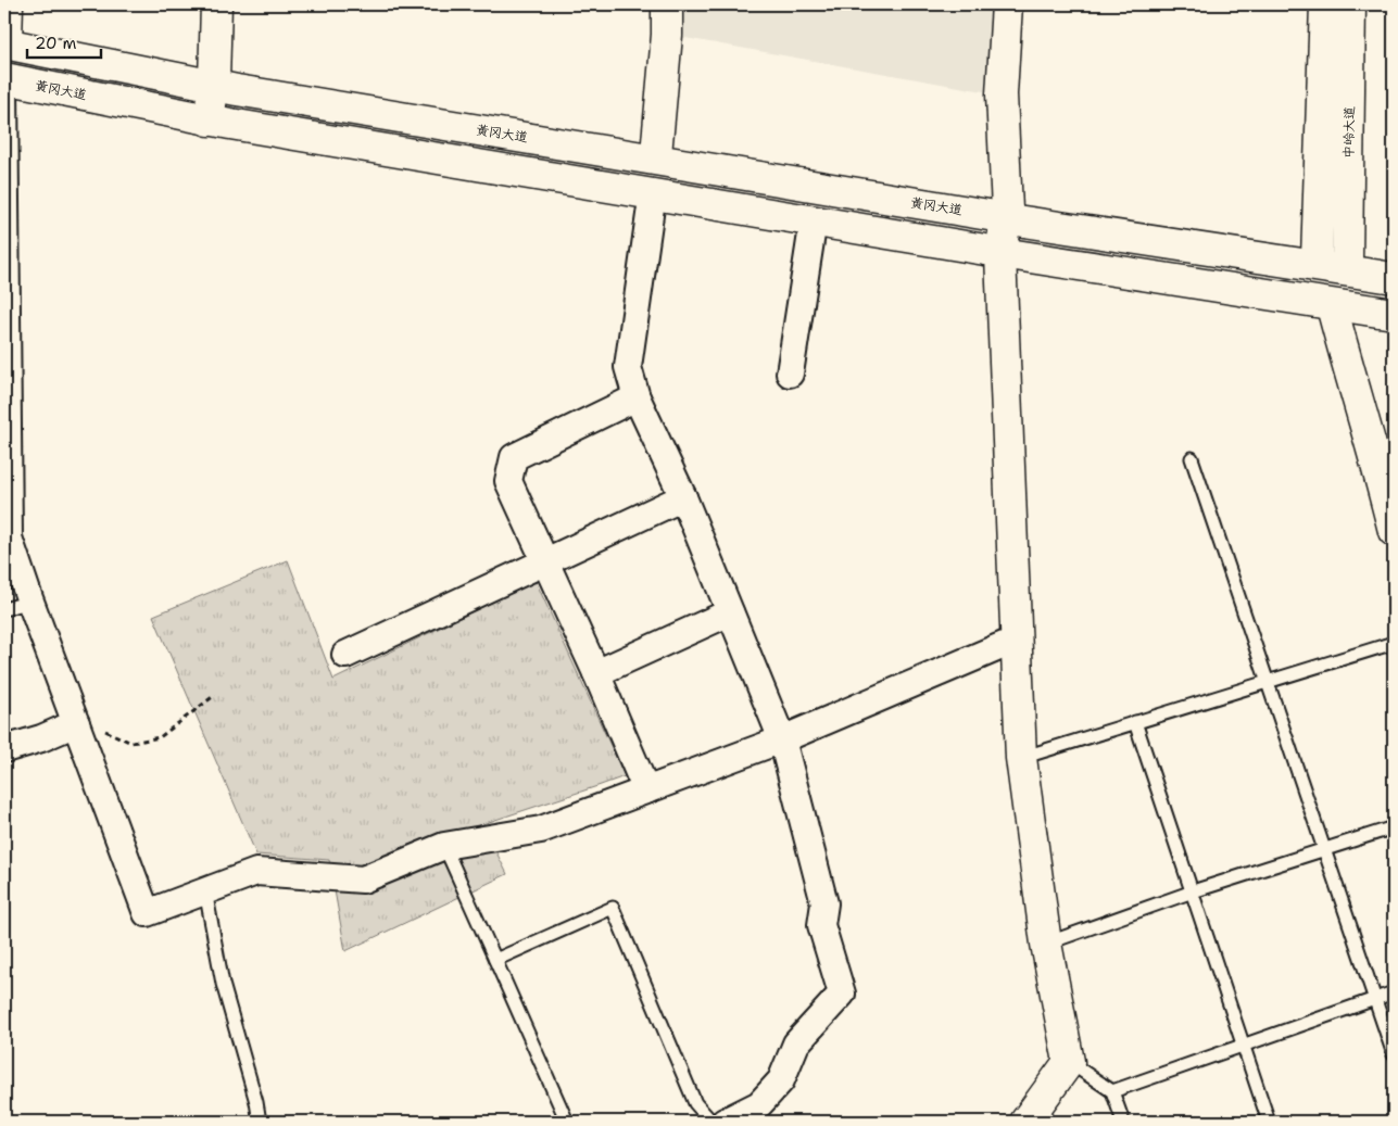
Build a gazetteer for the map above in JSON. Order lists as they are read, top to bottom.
{
  "streets": {
    "main road": ["黄冈大道", "中岭大道"]
  },
  "scale_bar": "20 m"
}
